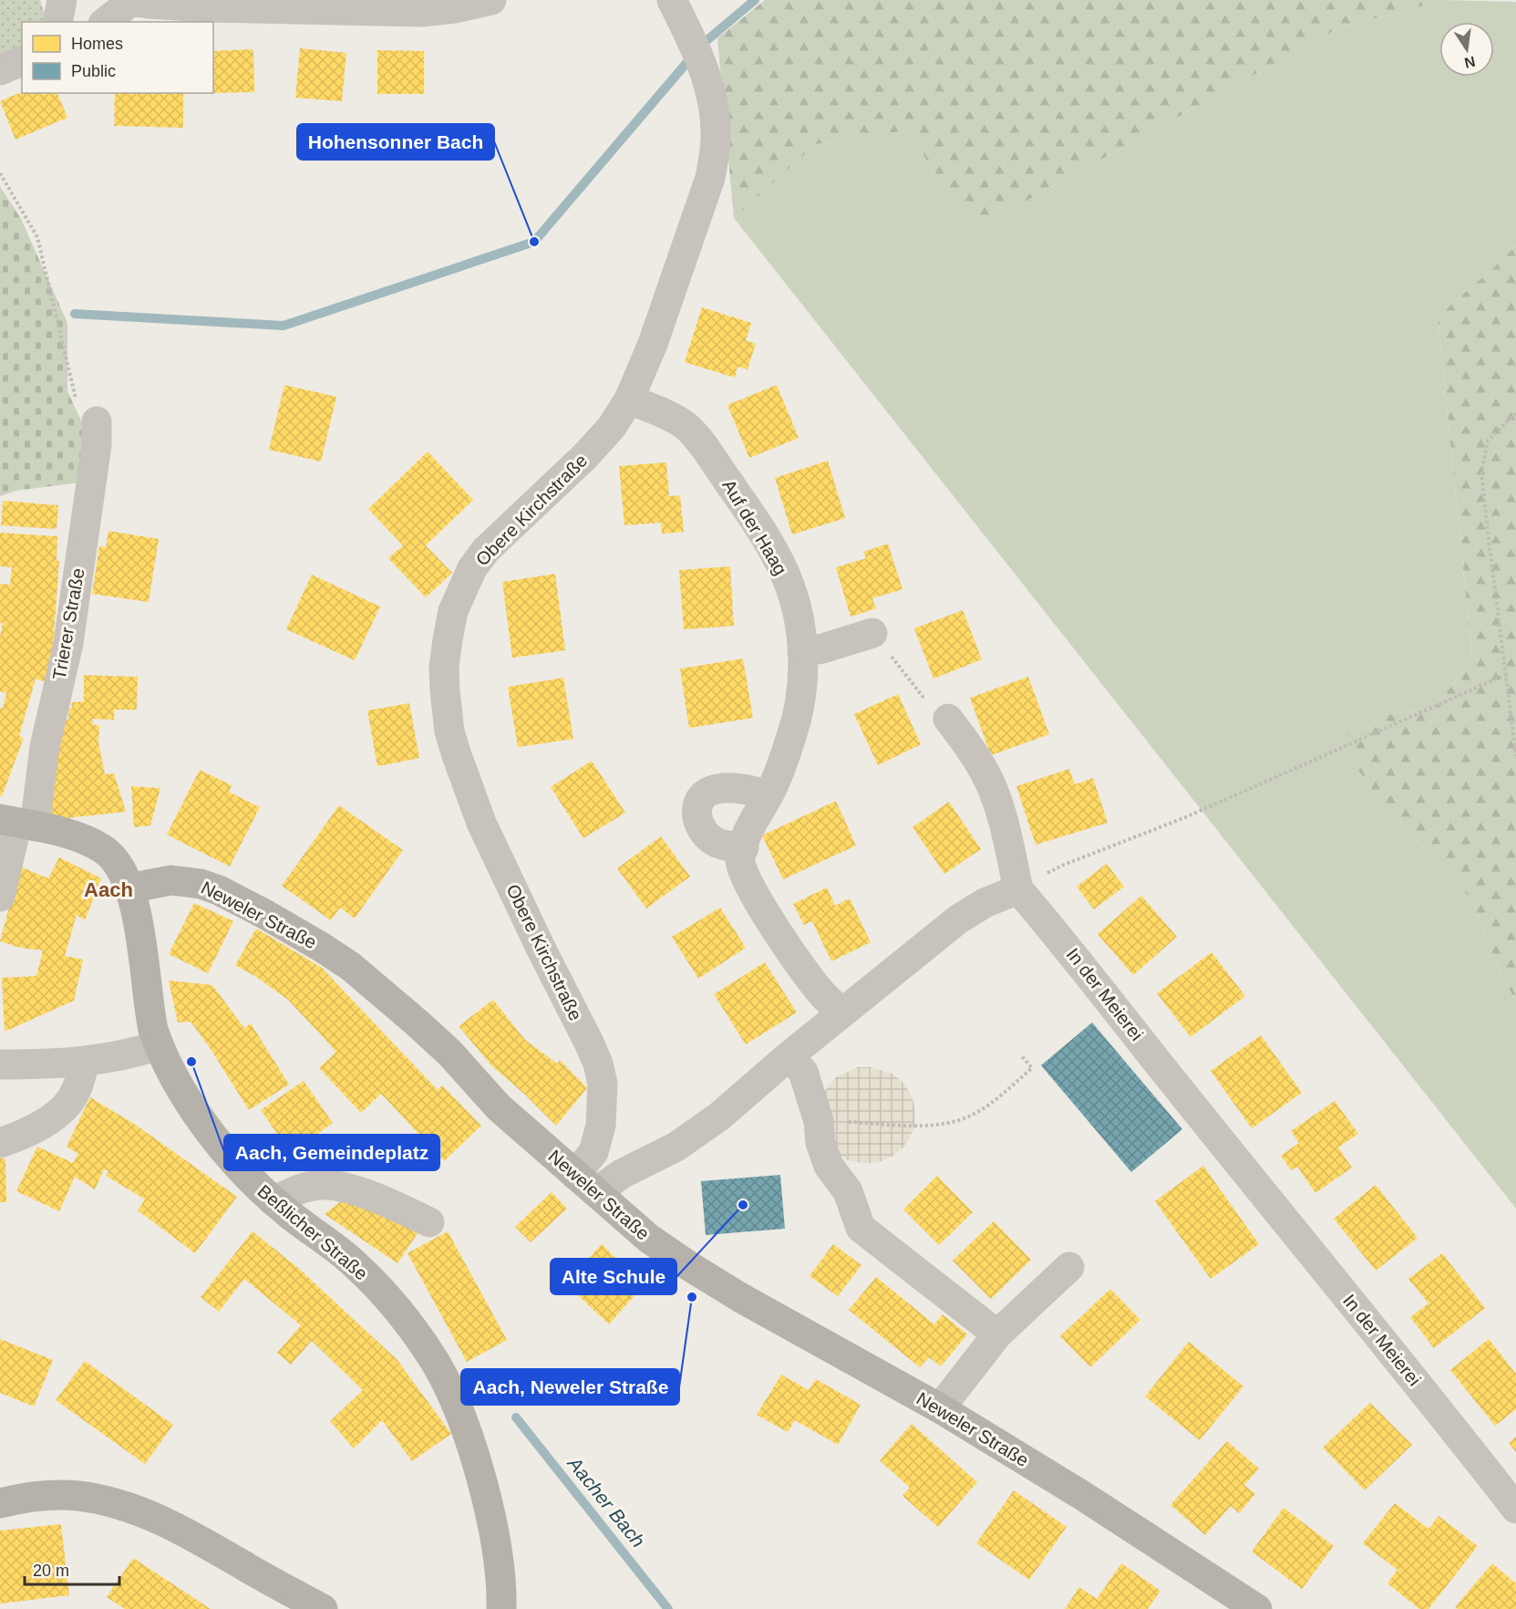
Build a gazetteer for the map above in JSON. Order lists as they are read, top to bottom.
{
  "streets": {
    "main road": ["Neweler Straße", "Beßlicher Straße"],
    "street": [
      "Obere Kirchstraße",
      "Auf der Haag",
      "Trierer Straße",
      "In der Meierei"
    ]
  },
  "crossings": [
    ["Obere Kirchstraße", "Auf der Haag"],
    ["Obere Kirchstraße", "Neweler Straße"],
    ["Neweler Straße", "Beßlicher Straße"]
  ],
  "districts": ["Aach"],
  "water": ["Aacher Bach"],
  "places": [
    "Hohensonner Bach",
    "Aach, Gemeindeplatz",
    "Alte Schule",
    "Aach, Neweler Straße"
  ],
  "legend": ["Homes", "Public"],
  "scale_bar": "20 m",
  "north": "bottom"
}
